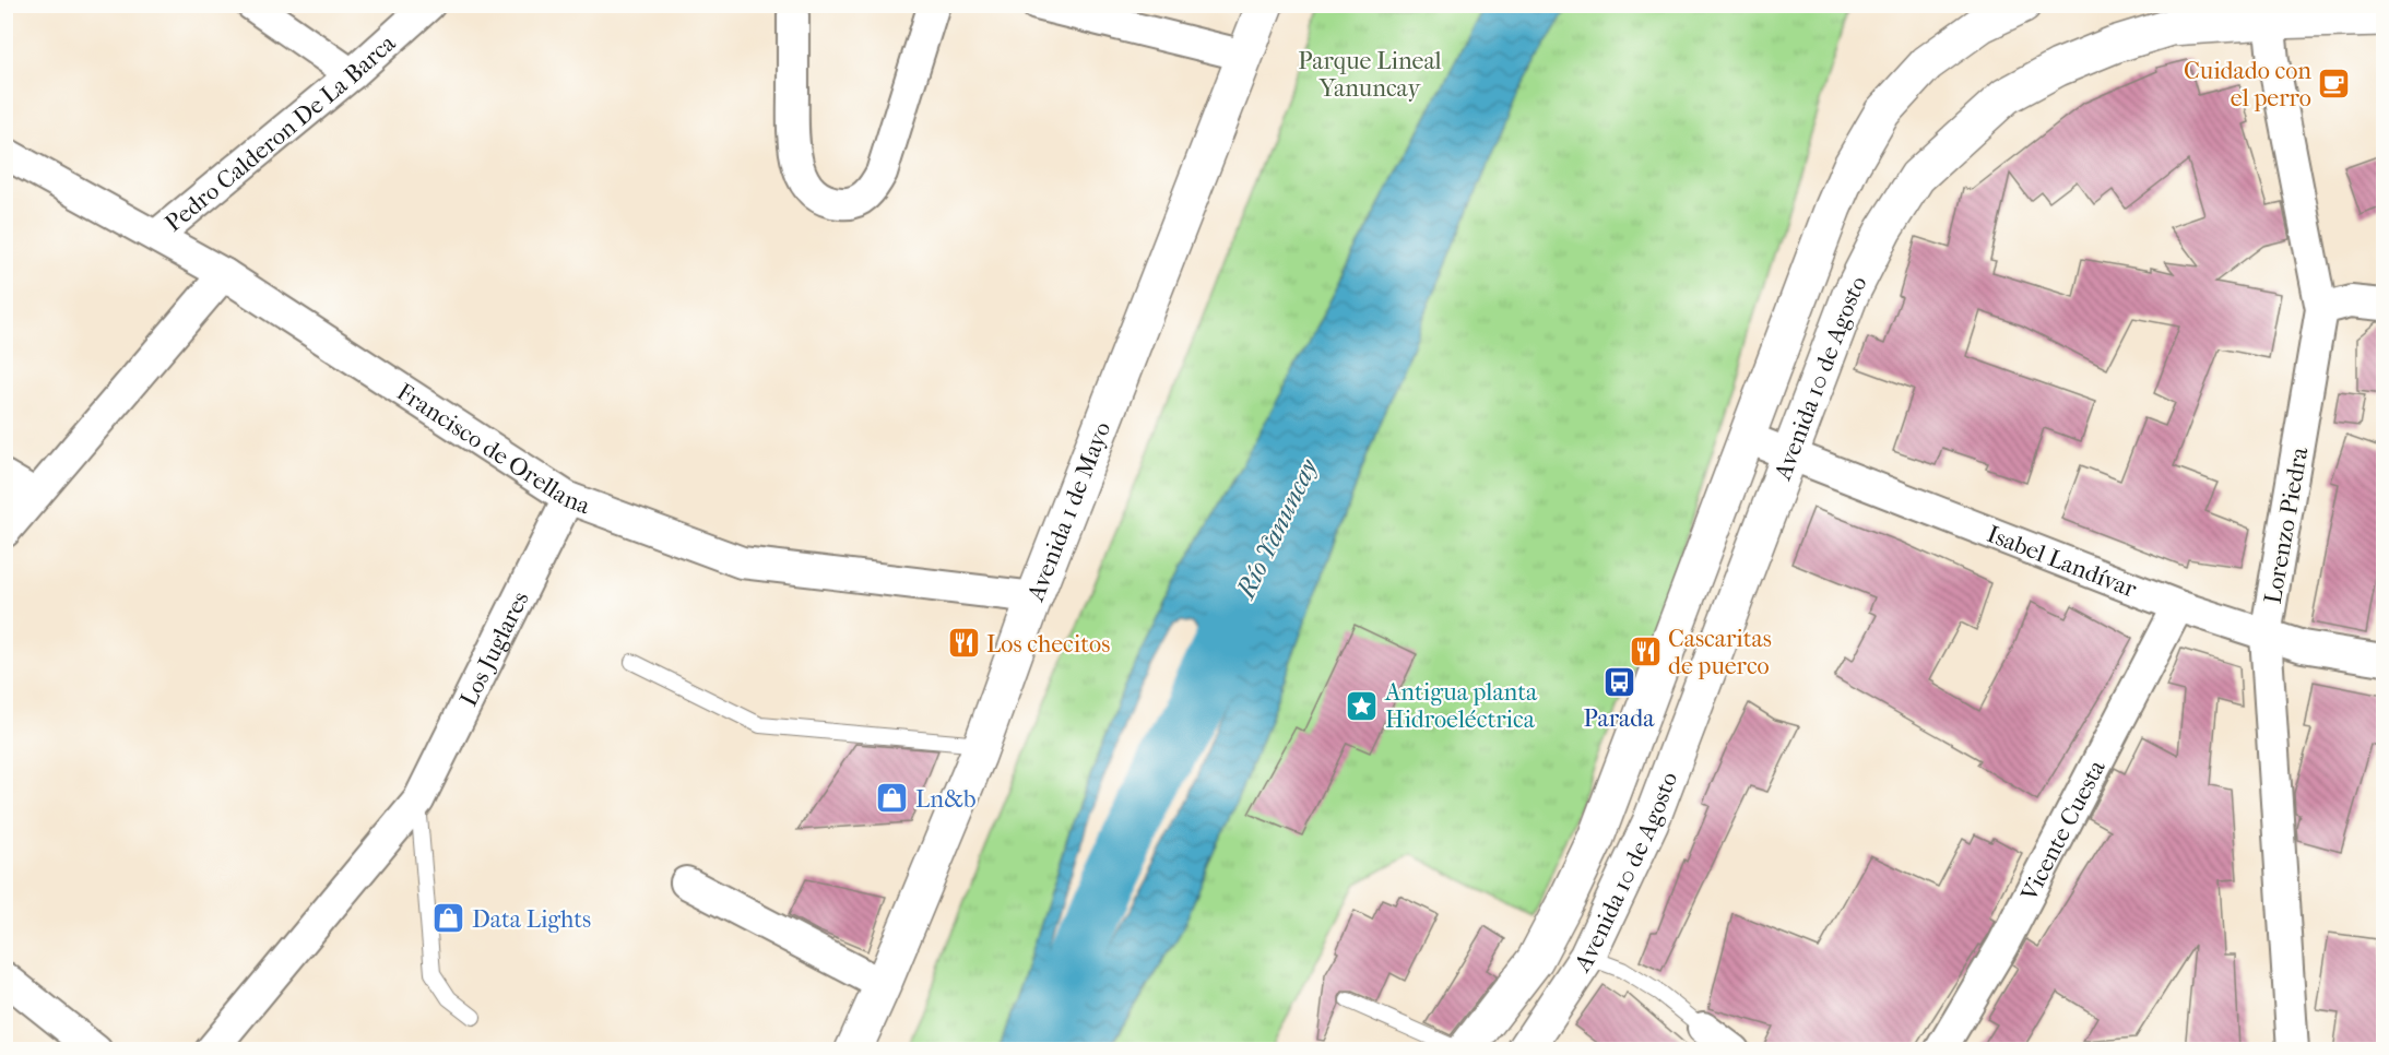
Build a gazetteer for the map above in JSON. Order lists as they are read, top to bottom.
{
  "streets": {
    "main road": ["Avenida 10 de Agosto", "Avenida 1 de Mayo"],
    "street": [
      "Pedro Calderon De La Barca",
      "Francisco de Orellana",
      "Lorenzo Piedra",
      "Isabel Landívar",
      "Los Juglares",
      "Vicente Cuesta"
    ]
  },
  "crossings": [
    ["Pedro Calderon De La Barca", "Francisco de Orellana"],
    ["Avenida 10 de Agosto", "Lorenzo Piedra"],
    ["Avenida 10 de Agosto", "Isabel Landívar"],
    ["Francisco de Orellana", "Avenida 1 de Mayo"],
    ["Francisco de Orellana", "Los Juglares"],
    ["Lorenzo Piedra", "Isabel Landívar"],
    ["Isabel Landívar", "Vicente Cuesta"]
  ],
  "water": ["Río Yanuncay"],
  "parks": ["Parque Lineal Yanuncay"],
  "places": {
    "cafe": ["Cuidado con el perro"],
    "restaurant": ["Los checitos", "Cascaritas de puerco"],
    "bus stop": ["Parada"],
    "place": ["Antigua planta Hidroeléctrica"],
    "shop": ["Ln&b", "Data Lights"]
  }
}
